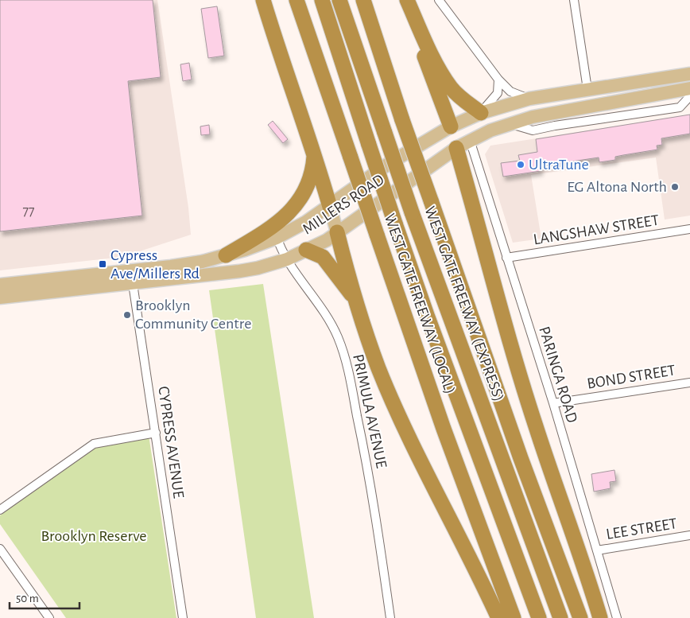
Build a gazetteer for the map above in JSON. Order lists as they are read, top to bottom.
{
  "streets": {
    "highway": ["WEST GATE FREEWAY (LOCAL)", "WEST GATE FREEWAY (EXPRESS)"],
    "main road": ["MILLERS ROAD"],
    "street": [
      "LANGSHAW STREET",
      "PARINGA ROAD",
      "BOND STREET",
      "PRIMULA AVENUE",
      "CYPRESS AVENUE",
      "LEE STREET"
    ]
  },
  "crossings": [
    ["MILLERS ROAD", "PARINGA ROAD"],
    ["MILLERS ROAD", "PRIMULA AVENUE"],
    ["MILLERS ROAD", "CYPRESS AVENUE"],
    ["LANGSHAW STREET", "PARINGA ROAD"],
    ["PARINGA ROAD", "BOND STREET"],
    ["PARINGA ROAD", "LEE STREET"]
  ],
  "parks": ["Brooklyn Reserve"],
  "places": {
    "other": ["UltraTune", "EG Altona North", "Brooklyn Community Centre"],
    "transit": ["Cypress Ave/Millers Rd"]
  },
  "house_numbers": ["77"],
  "scale_bar": "50 m"
}
